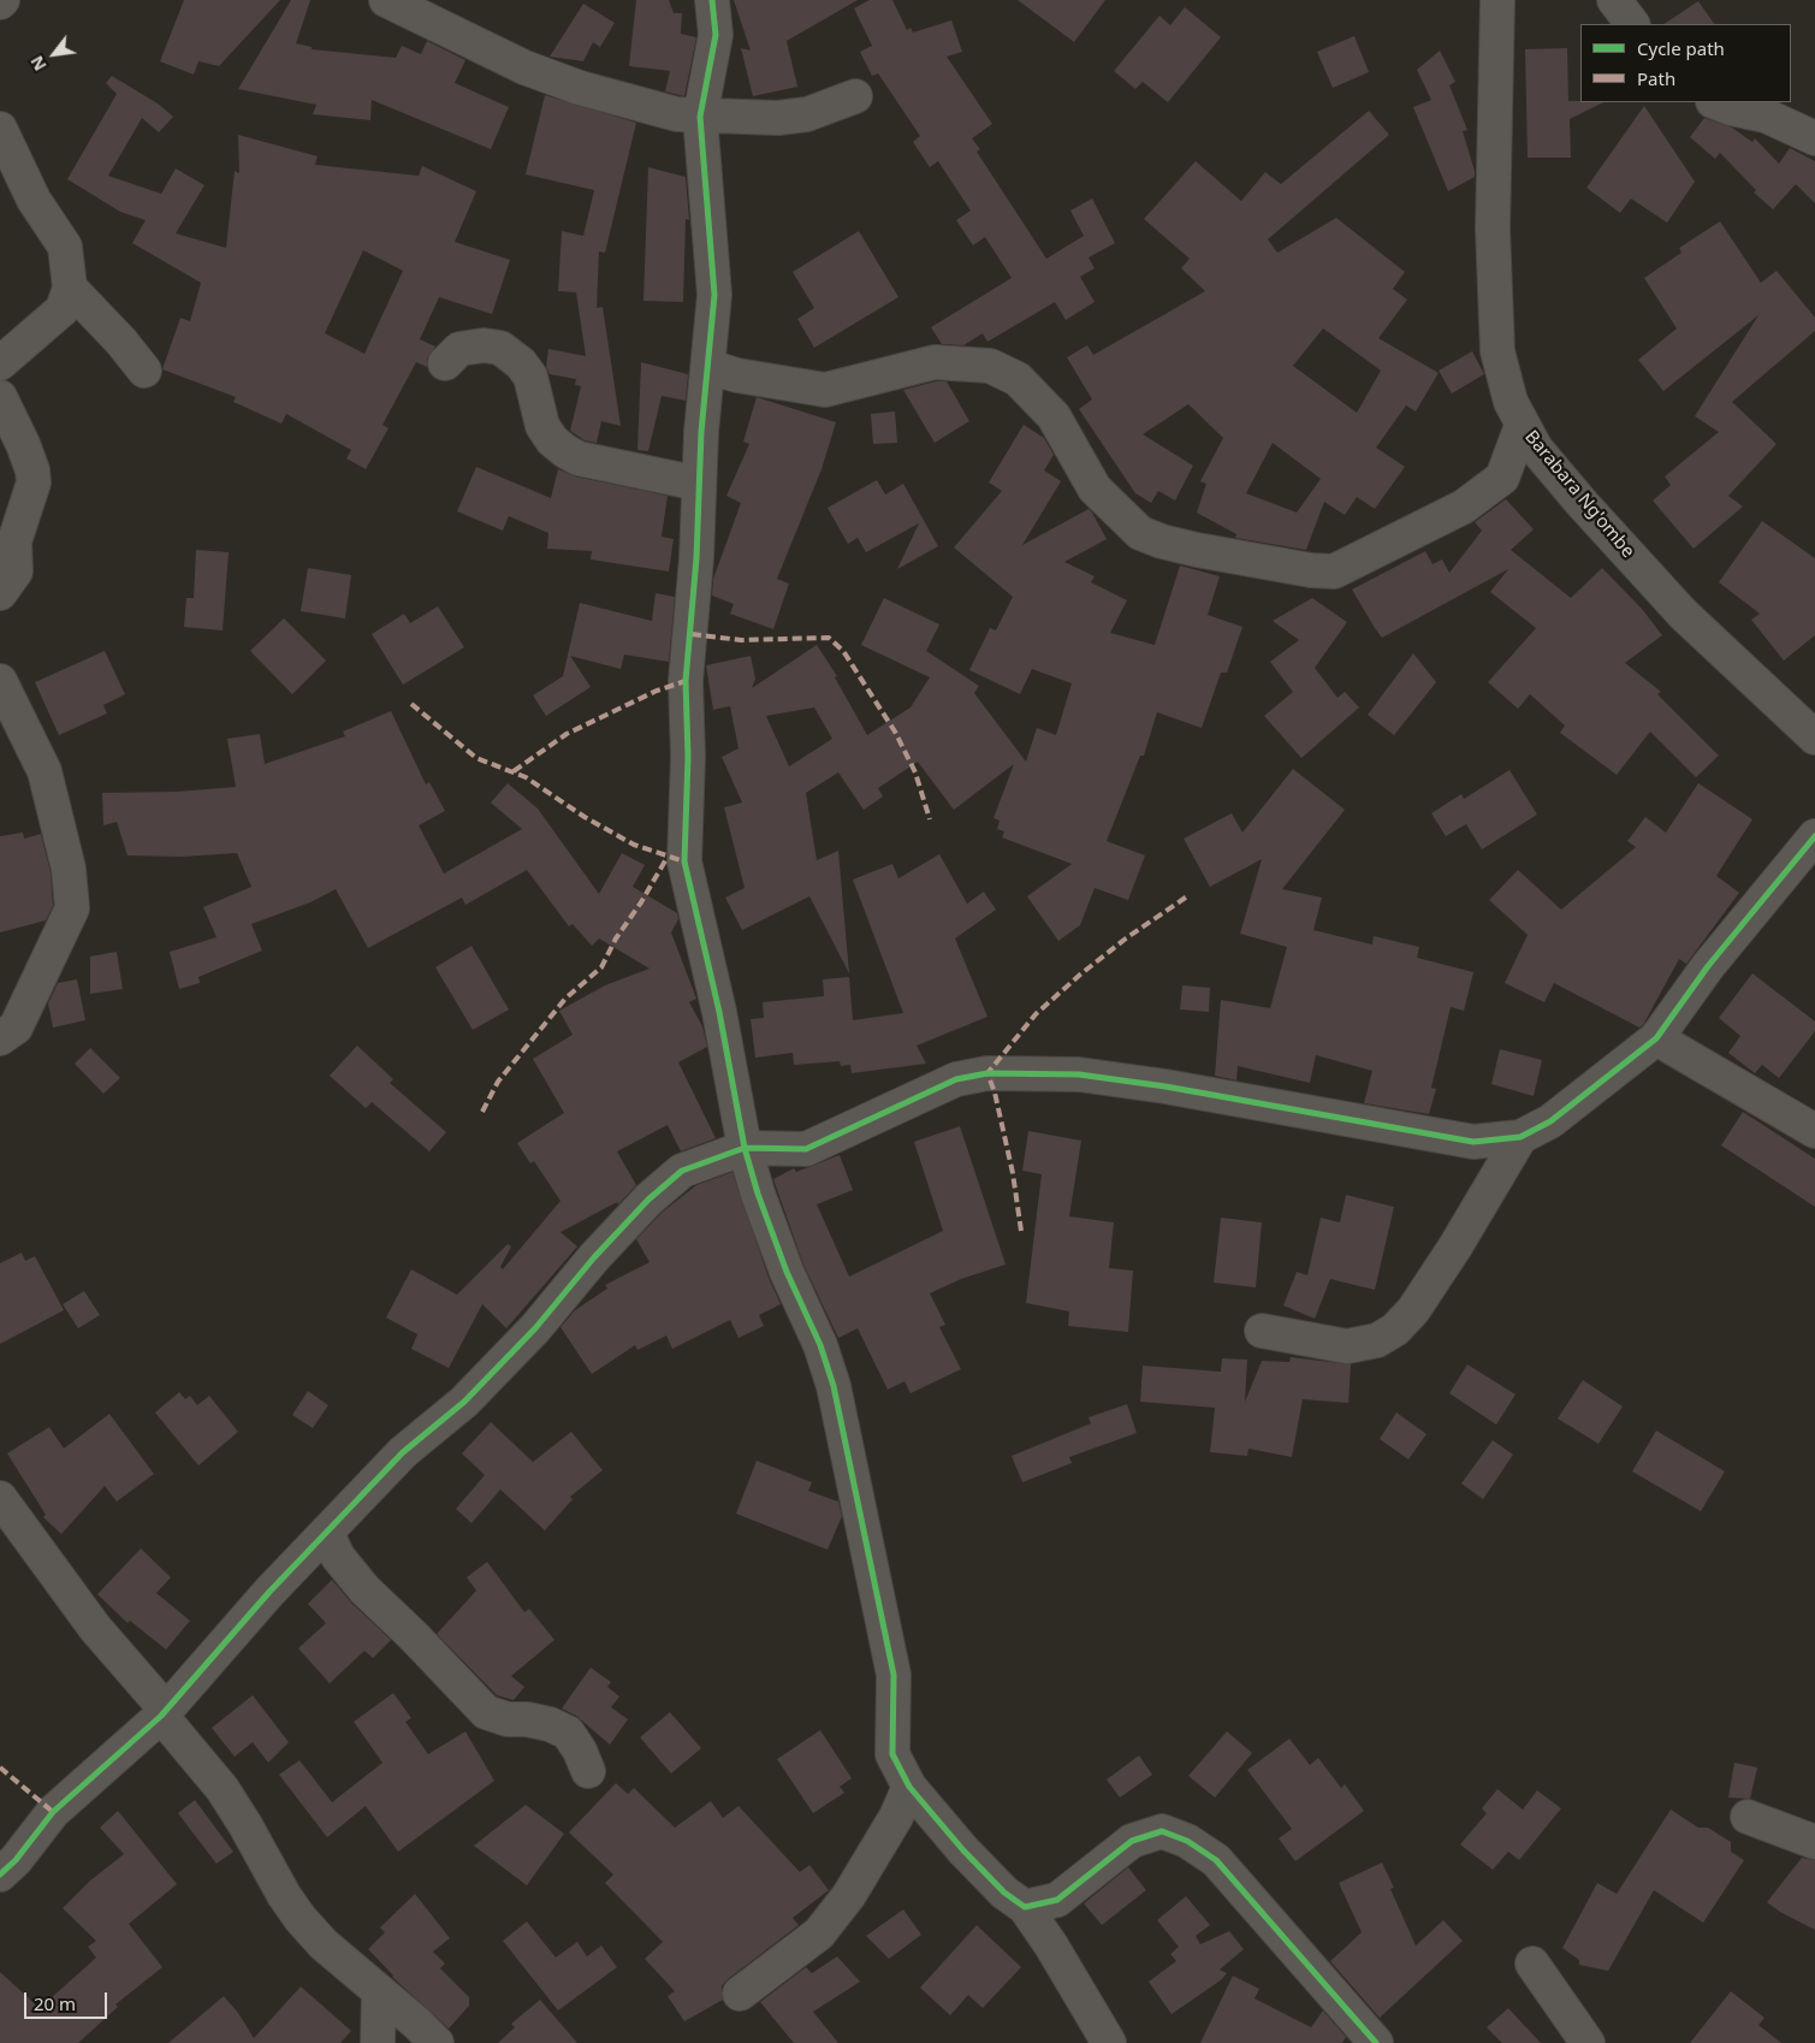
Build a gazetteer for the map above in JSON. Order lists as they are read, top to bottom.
{
  "streets": {
    "street": ["Barabara Ng'ombe"]
  },
  "legend": ["Cycle path", "Path"],
  "scale_bar": "20 m",
  "north": "bottom left"
}
